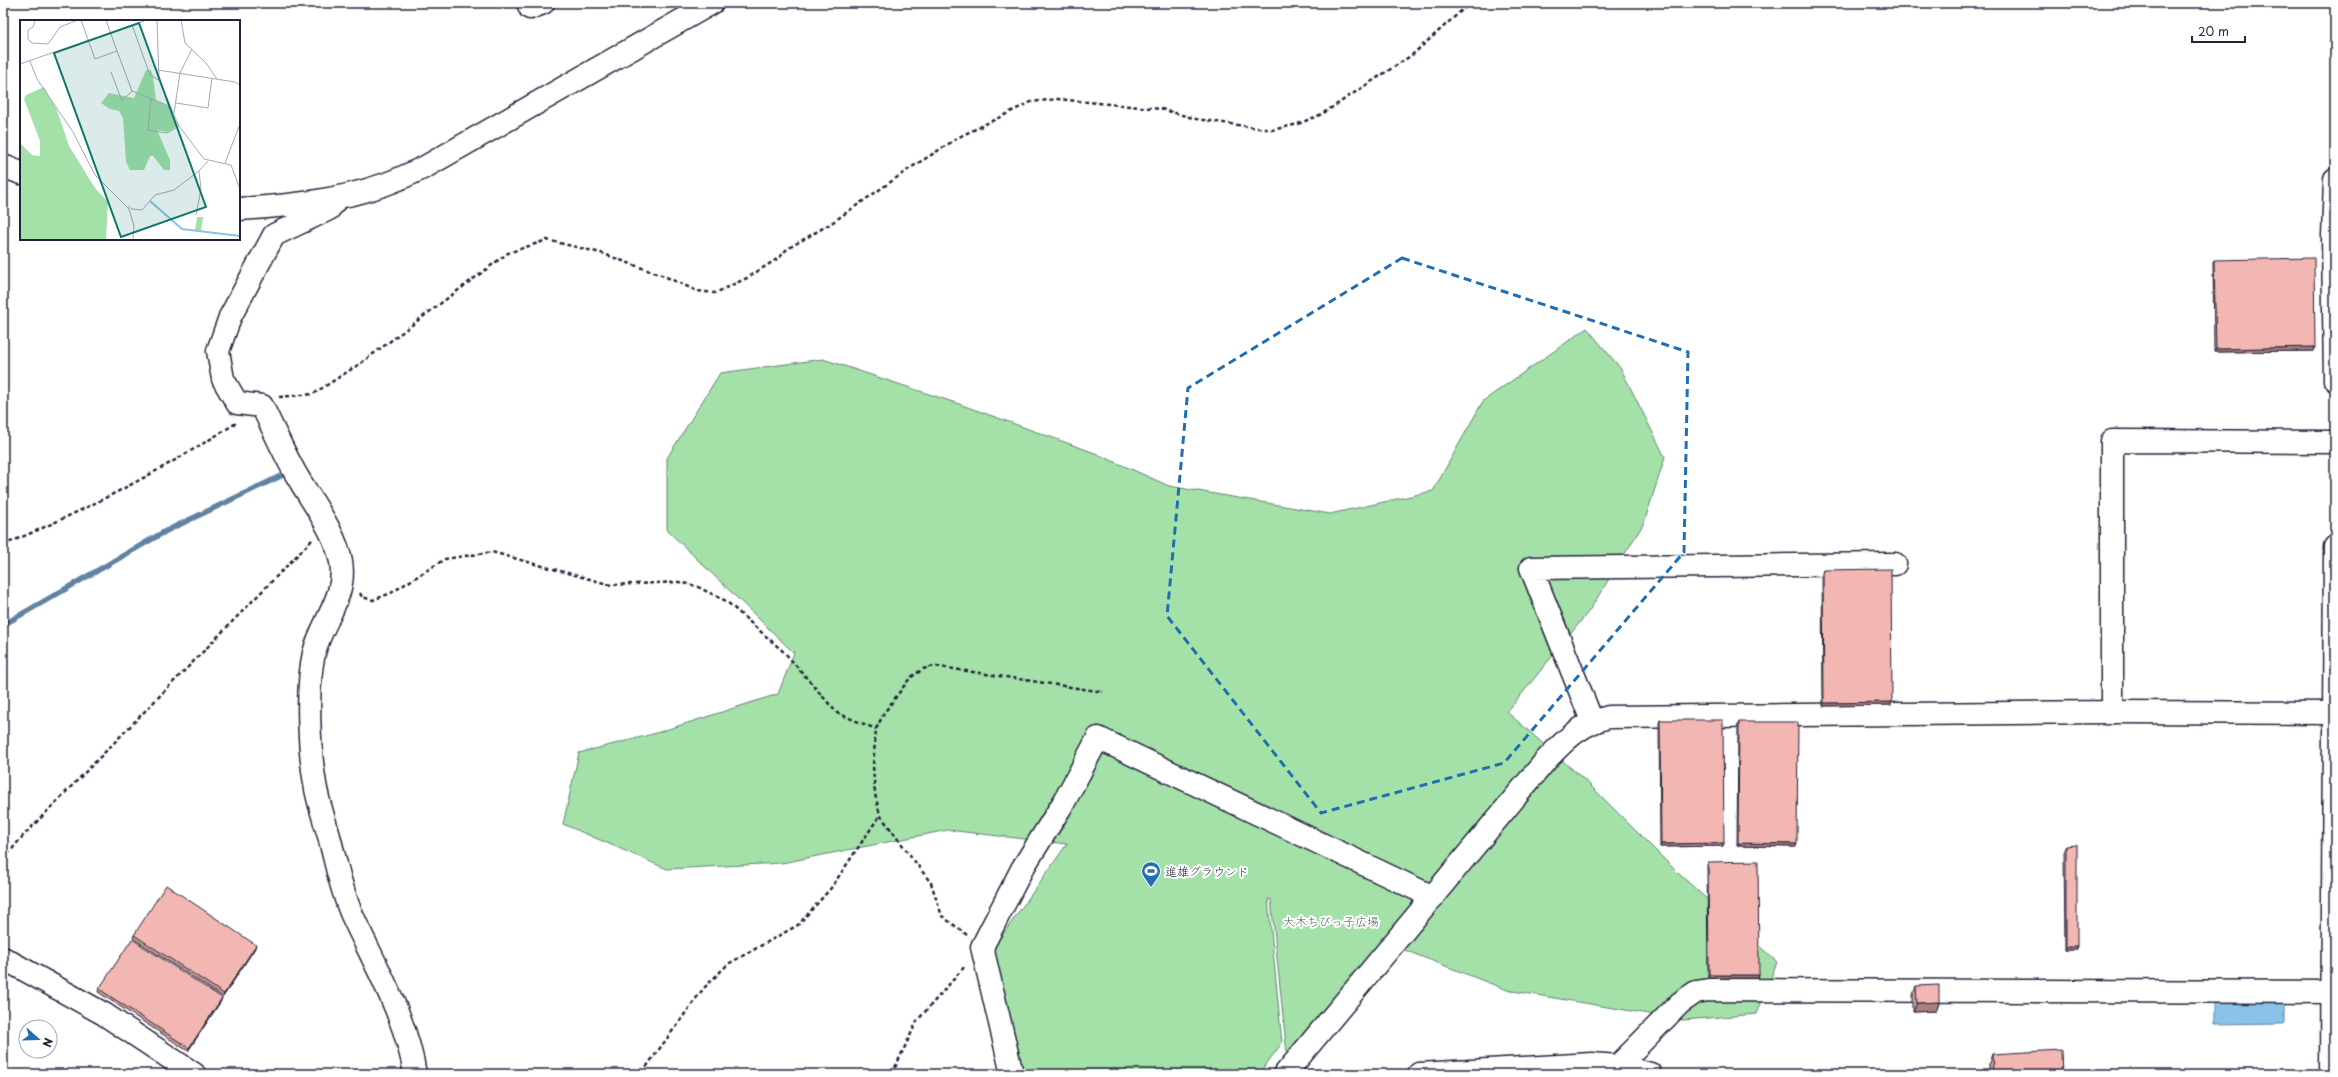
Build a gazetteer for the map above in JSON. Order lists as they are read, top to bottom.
{
  "parks": ["大木ちびっ子広場"],
  "places": {
    "sports": ["進雄グラウンド"]
  },
  "scale_bar": "20 m",
  "north": "right"
}
